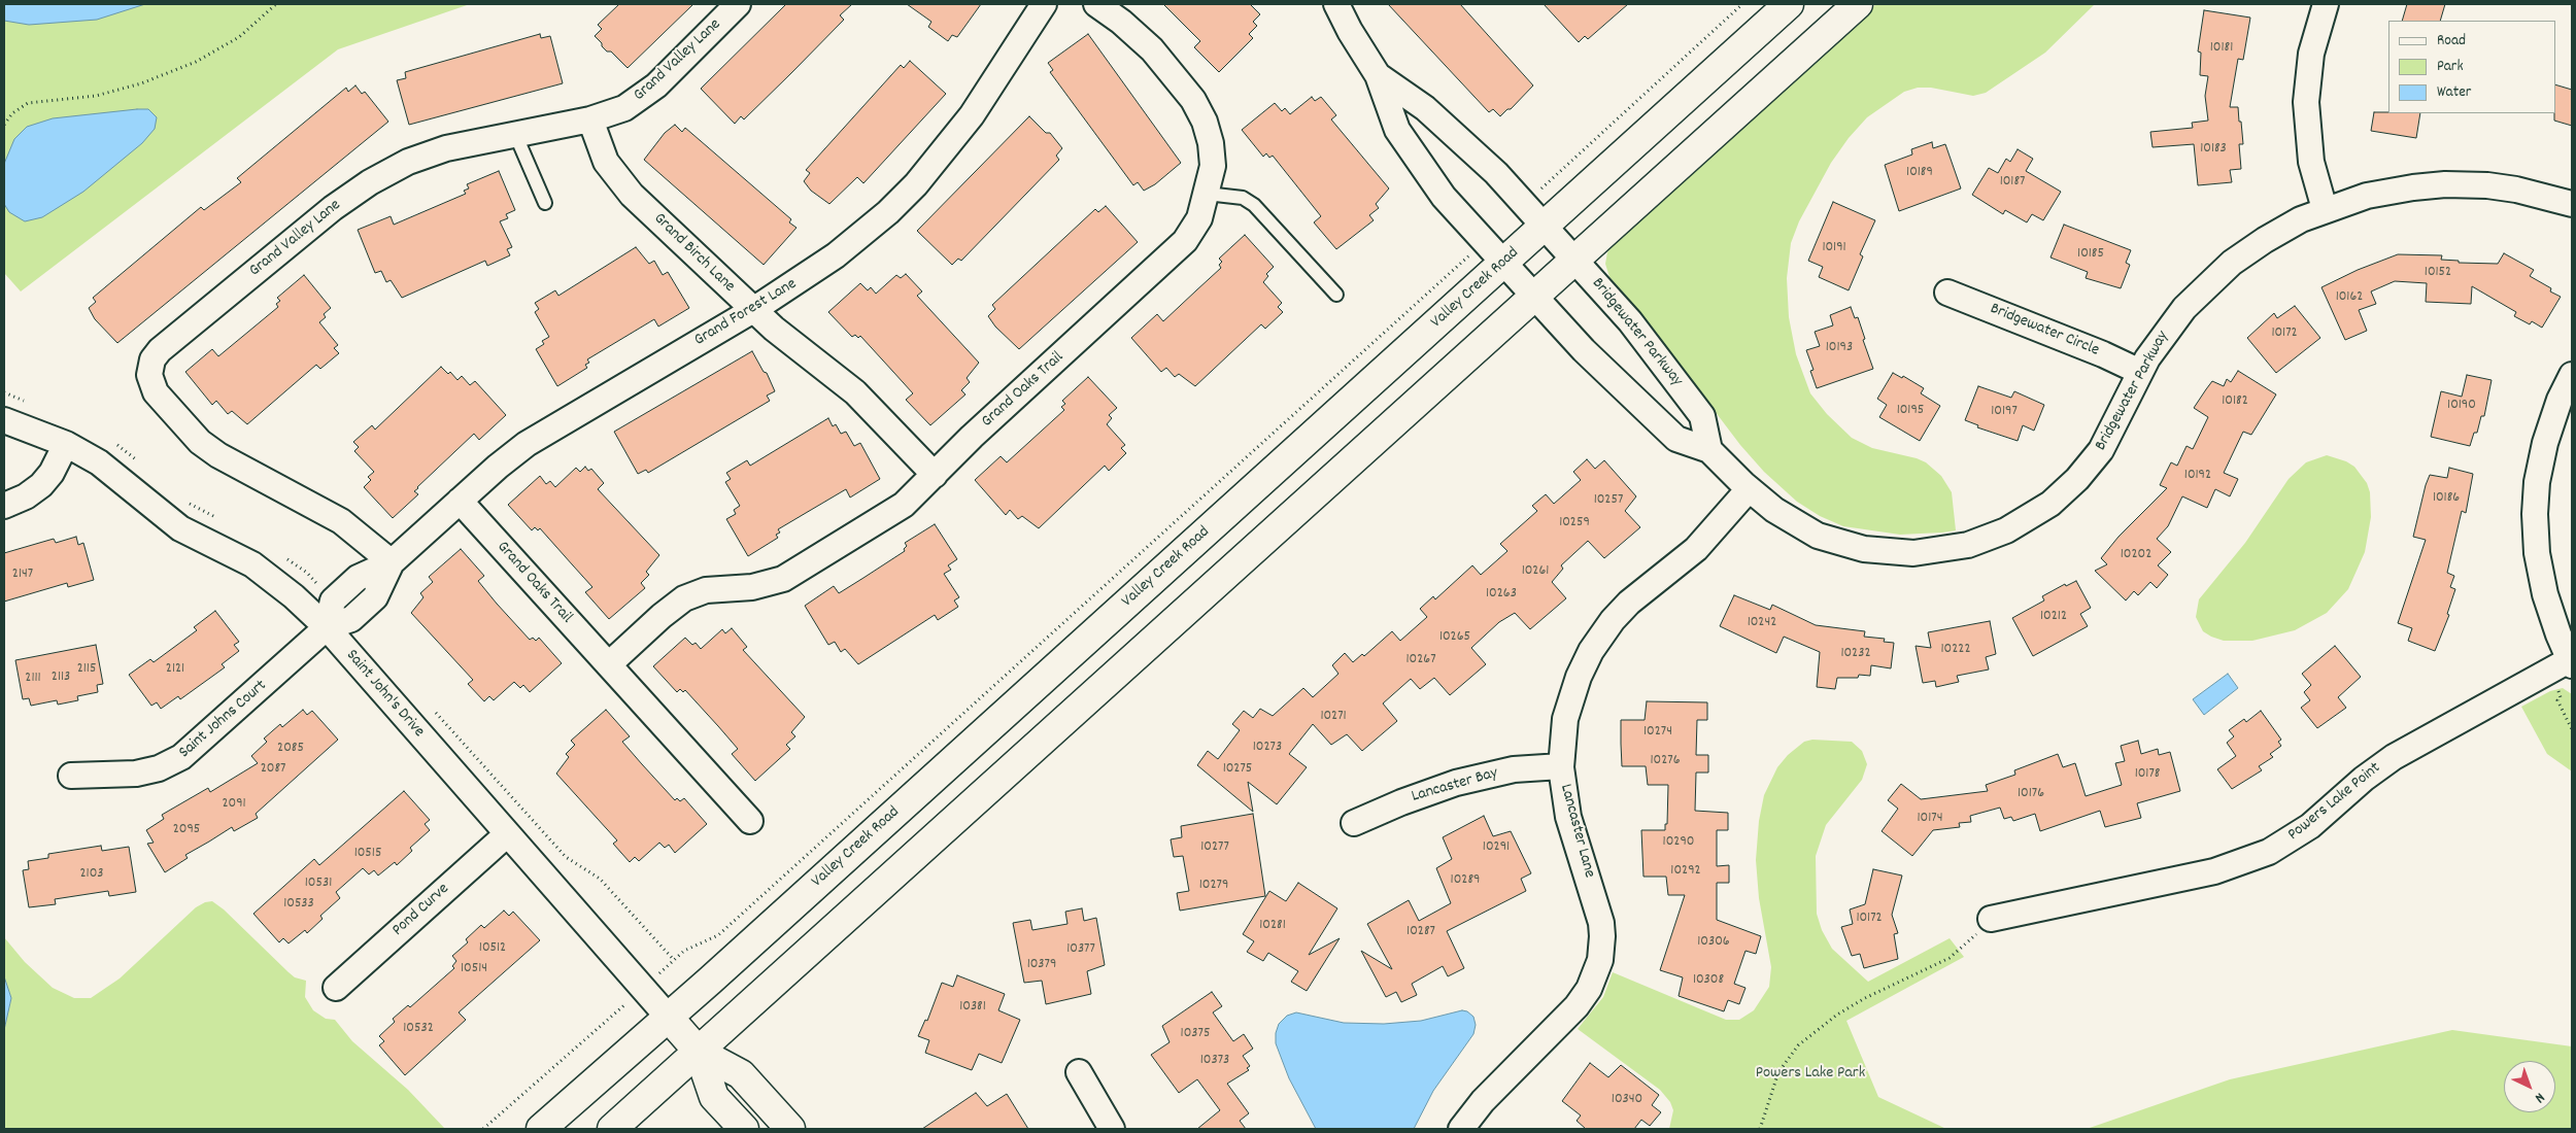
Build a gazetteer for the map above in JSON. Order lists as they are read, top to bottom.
{
  "streets": {
    "main road": ["Valley Creek Road", "Saint John's Drive"],
    "street": [
      "Grand Valley Lane",
      "Grand Birch Lane",
      "Grand Forest Lane",
      "Bridgewater Circle",
      "Bridgewater Parkway",
      "Grand Oaks Trail",
      "Saint Johns Court",
      "Lancaster Bay",
      "Powers Lake Point",
      "Lancaster Lane",
      "Pond Curve"
    ]
  },
  "crossings": [
    ["Grand Valley Lane", "Grand Birch Lane"],
    ["Grand Valley Lane", "Grand Forest Lane"],
    ["Grand Birch Lane", "Grand Forest Lane"],
    ["Grand Birch Lane", "Grand Oaks Trail"],
    ["Valley Creek Road", "Bridgewater Parkway"],
    ["Valley Creek Road", "Saint John's Drive"],
    ["Grand Forest Lane", "Grand Oaks Trail"],
    ["Grand Forest Lane", "Saint John's Drive"],
    ["Grand Forest Lane", "Saint Johns Court"],
    ["Bridgewater Circle", "Bridgewater Parkway"],
    ["Bridgewater Parkway", "Lancaster Lane"],
    ["Saint John's Drive", "Saint Johns Court"],
    ["Saint John's Drive", "Pond Curve"],
    ["Lancaster Bay", "Lancaster Lane"]
  ],
  "parks": ["Powers Lake Park"],
  "house_numbers": [
    "10181",
    "10183",
    "10189",
    "10187",
    "10191",
    "10185",
    "10152",
    "10162",
    "10172",
    "10193",
    "10182",
    "10190",
    "10195",
    "10197",
    "10192",
    "10186",
    "10257",
    "10259",
    "10202",
    "10261",
    "2147",
    "10263",
    "10212",
    "10242",
    "10265",
    "10222",
    "10232",
    "10267",
    "2115",
    "2121",
    "2113",
    "2111",
    "10271",
    "10274",
    "10273",
    "2085",
    "10276",
    "2087",
    "10275",
    "10178",
    "10176",
    "2091",
    "10174",
    "2095",
    "10290",
    "10277",
    "10291",
    "10515",
    "10292",
    "2103",
    "10289",
    "10531",
    "10279",
    "10533",
    "10172",
    "10281",
    "10287",
    "10306",
    "10512",
    "10377",
    "10379",
    "10514",
    "10308",
    "10381",
    "10532",
    "10375",
    "10373",
    "10340"
  ],
  "legend": ["Road", "Park", "Water"],
  "north": "bottom right"
}
